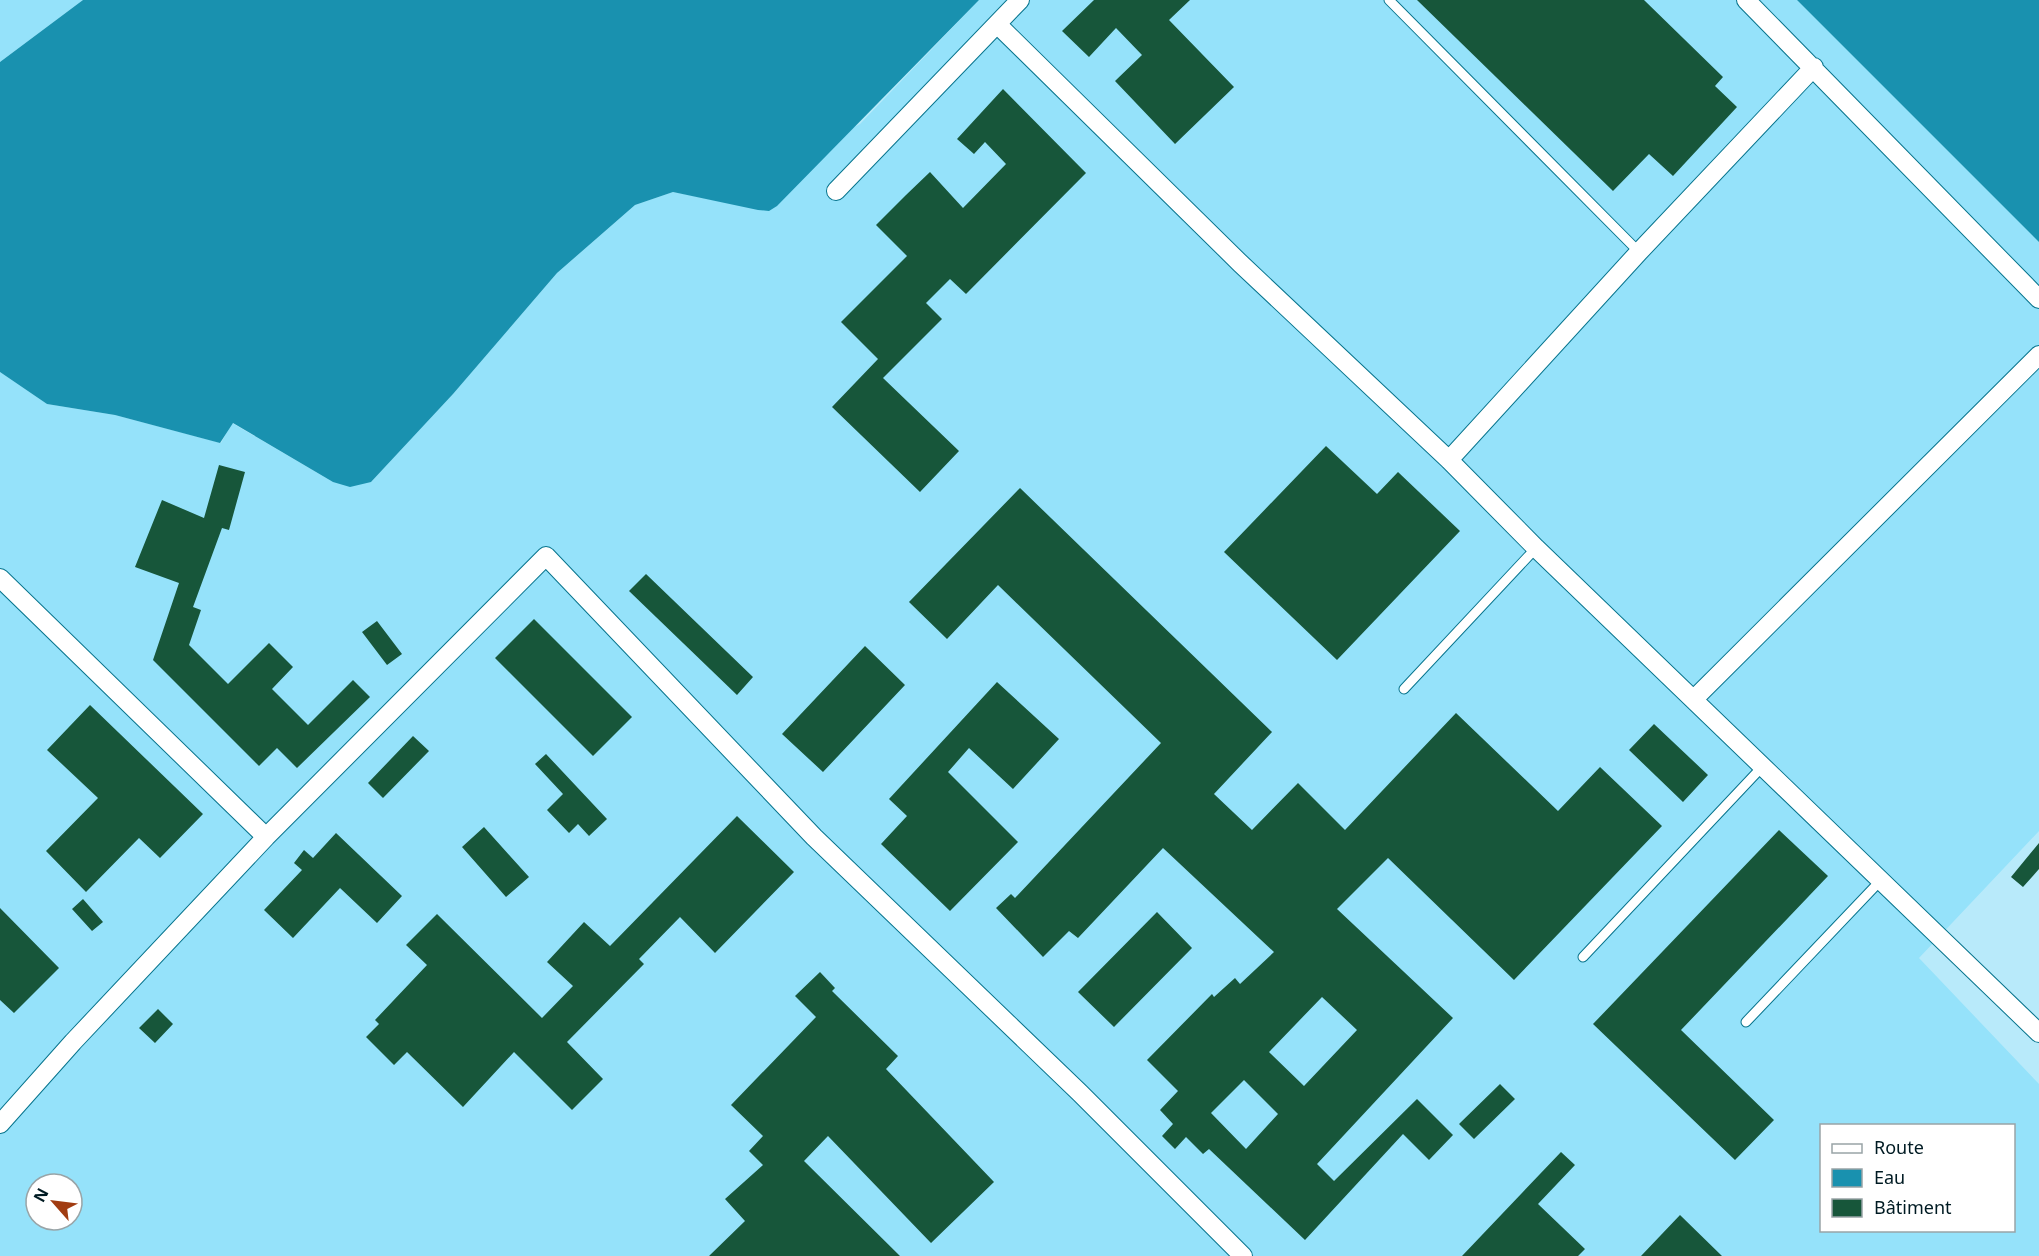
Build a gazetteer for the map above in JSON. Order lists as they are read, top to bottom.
{
  "legend": ["Route", "Eau", "Bâtiment"],
  "north": "top left"
}
